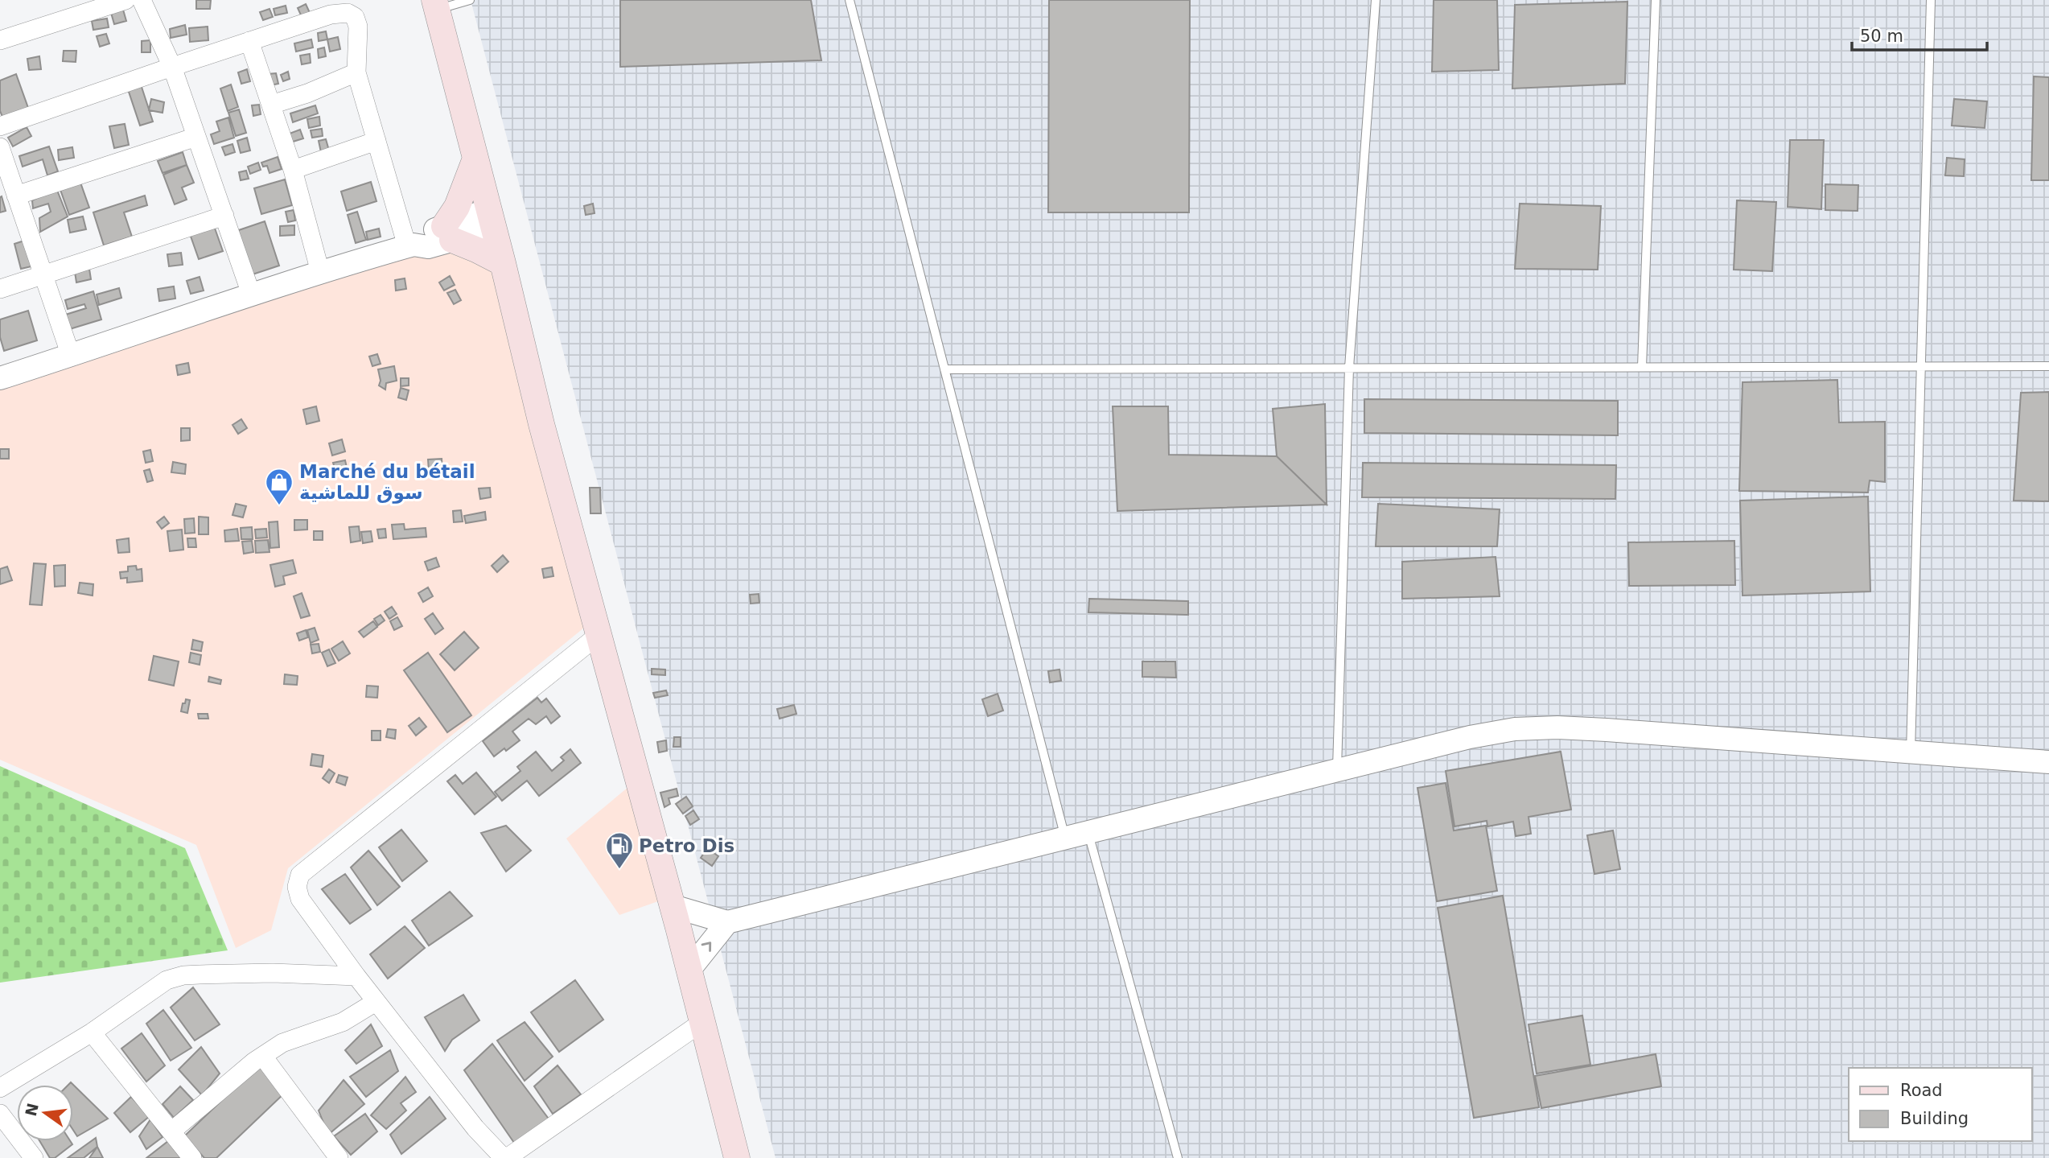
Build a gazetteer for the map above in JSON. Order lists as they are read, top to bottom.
{
  "places": {
    "shop": ["Marché du bétail سوق للماشية"],
    "fuel station": ["Petro Dis"]
  },
  "legend": ["Road", "Building"],
  "scale_bar": "50 m",
  "north": "left"
}
